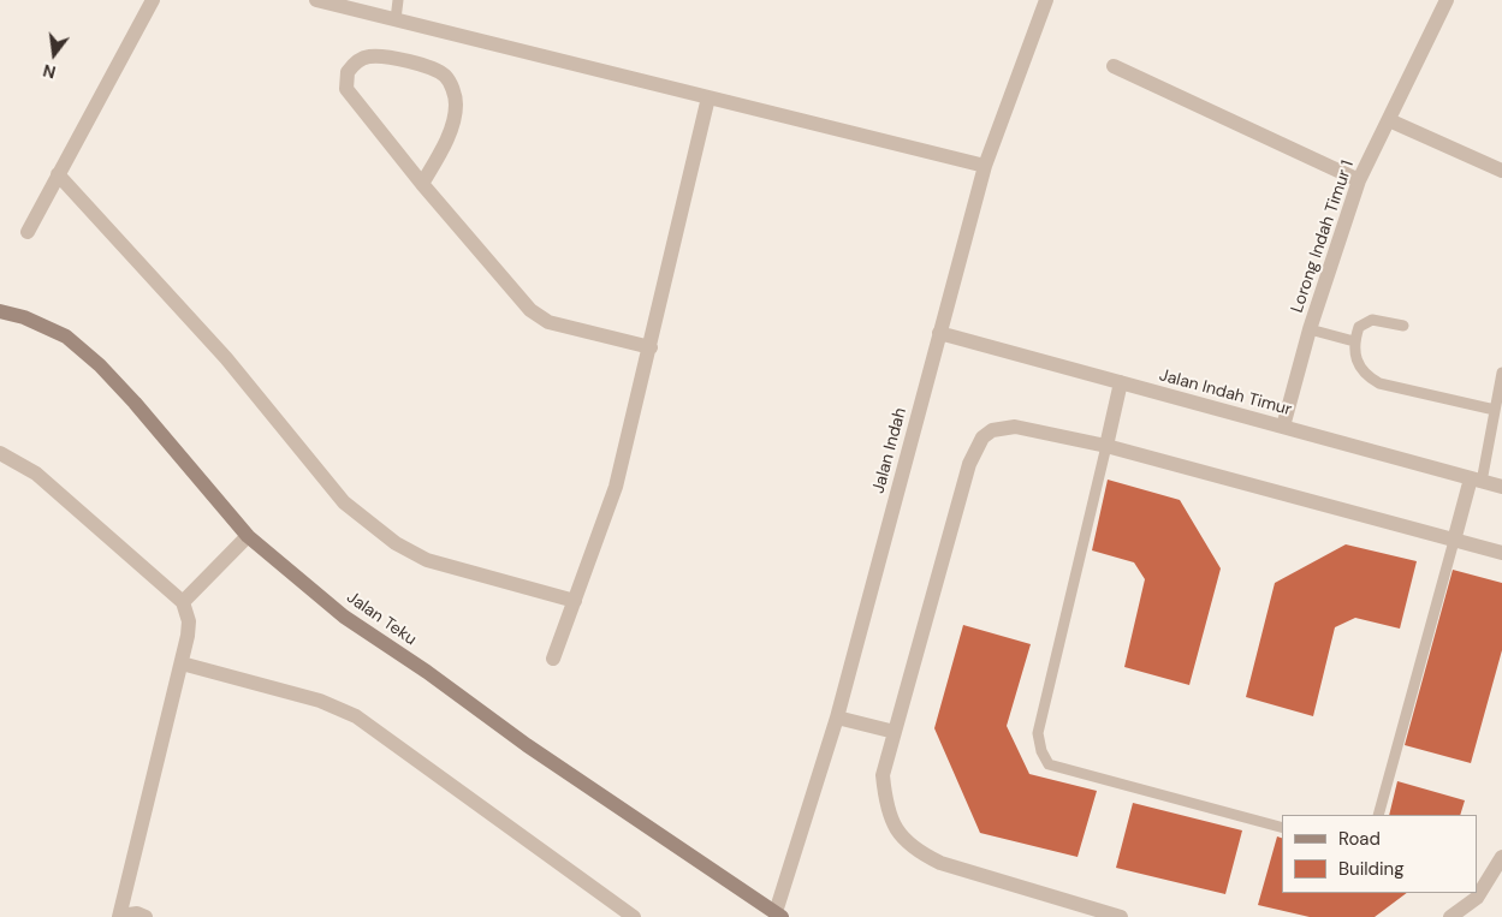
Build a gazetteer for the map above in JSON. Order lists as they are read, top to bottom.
{
  "streets": {
    "main road": ["Jalan Teku"],
    "street": ["Lorong Indah Timur 1", "Jalan Indah Timur", "Jalan Indah"]
  },
  "crossings": [
    ["Lorong Indah Timur 1", "Jalan Indah Timur"],
    ["Jalan Indah Timur", "Jalan Indah"],
    ["Jalan Indah", "Jalan Teku"]
  ],
  "legend": ["Road", "Building"],
  "north": "bottom"
}
